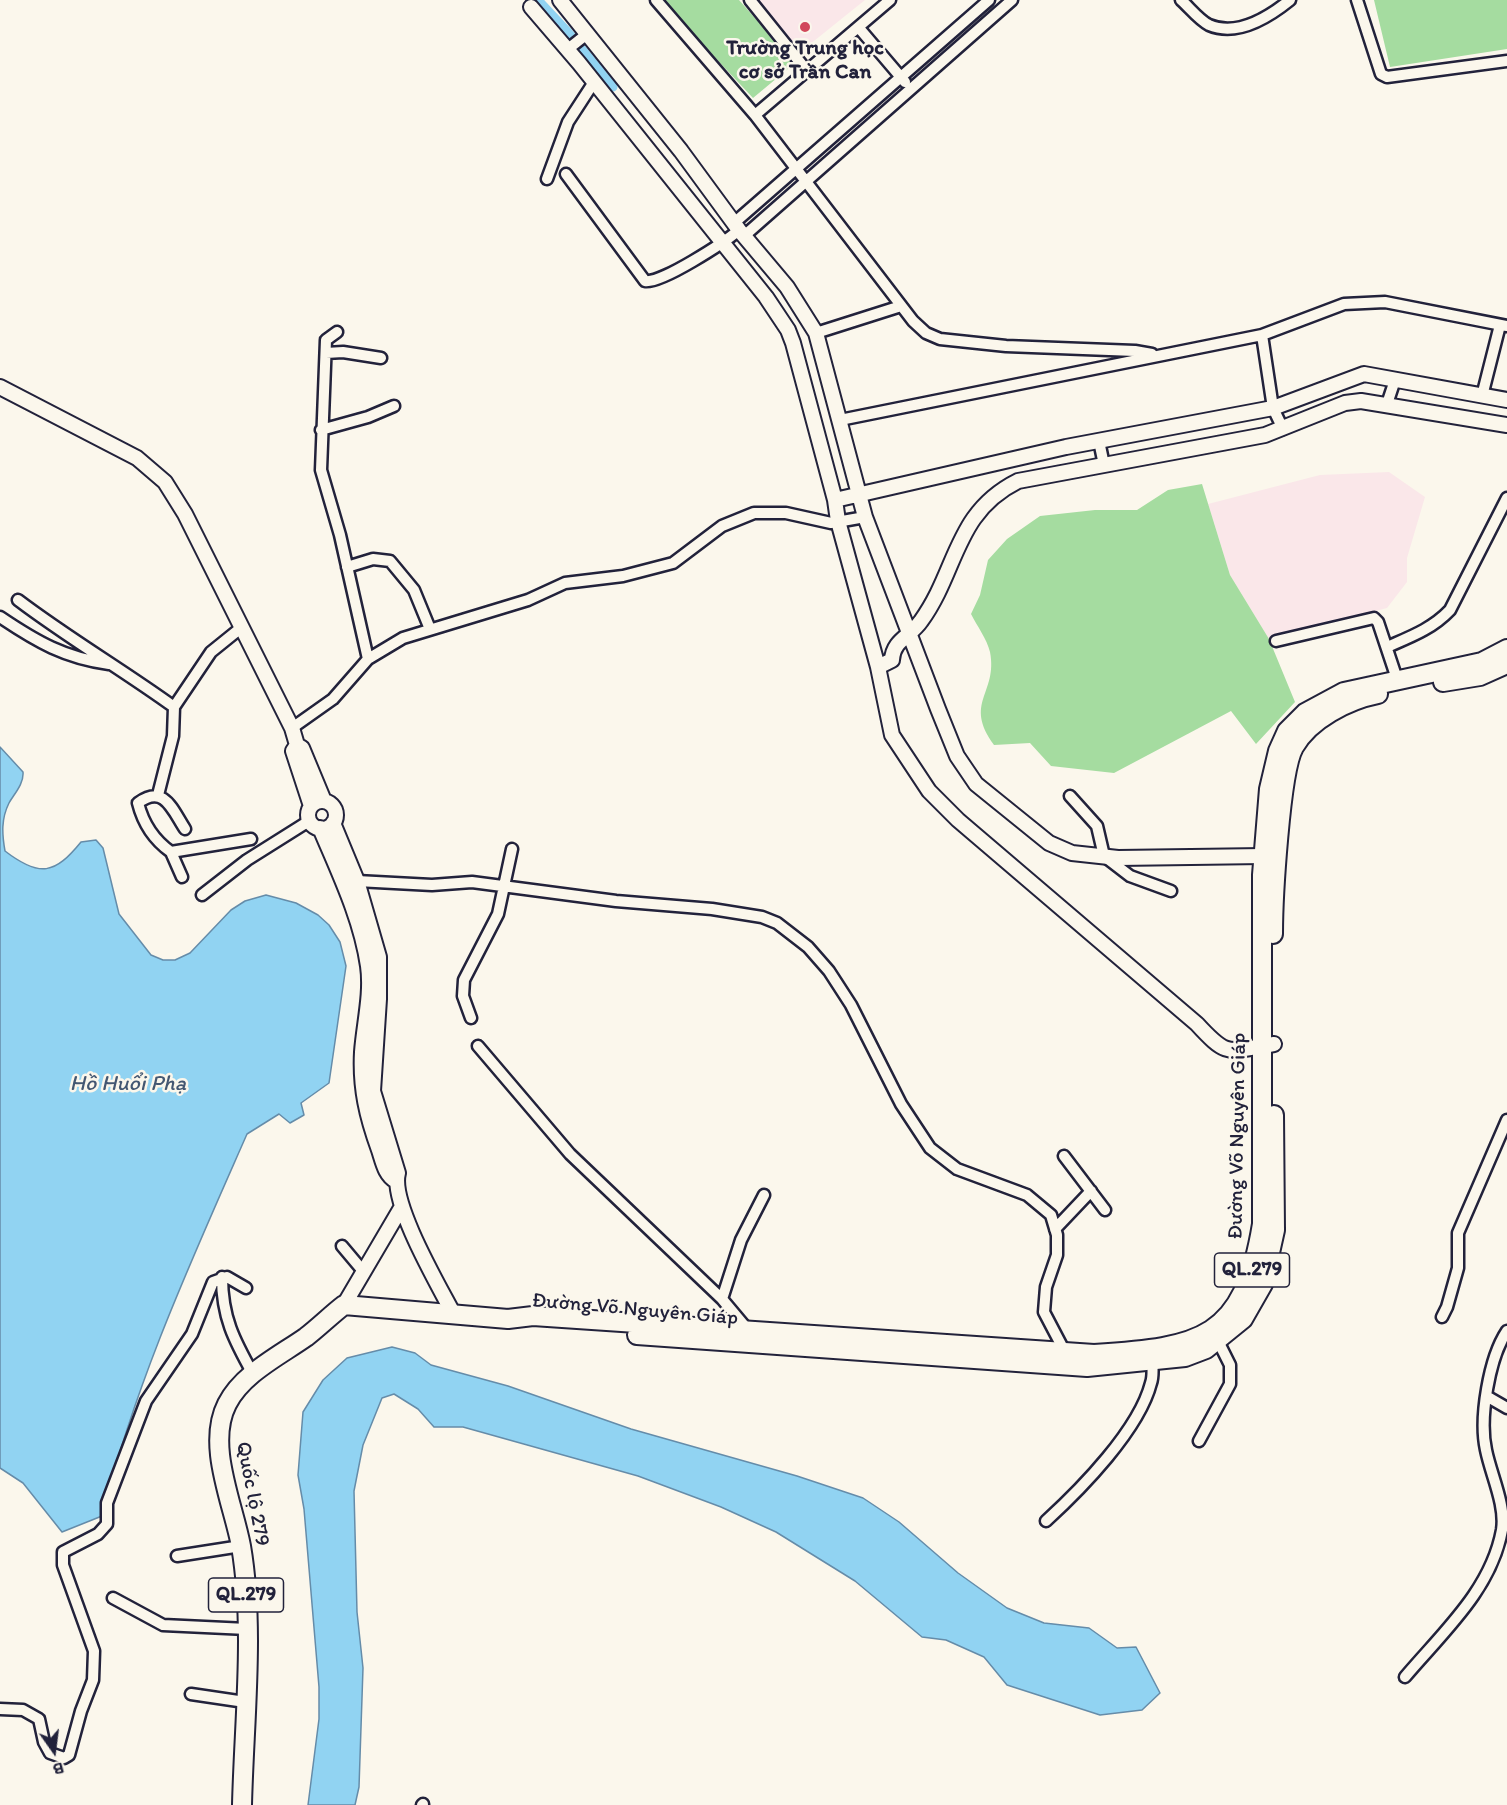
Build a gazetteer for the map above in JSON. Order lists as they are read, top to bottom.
{
  "streets": {
    "highway": ["Đường Võ Nguyên Giáp", "QL.279", "Quốc lộ 279"]
  },
  "crossings": [
    ["Đường Võ Nguyên Giáp", "QL.279"],
    ["QL.279", "Quốc lộ 279"]
  ],
  "water": ["Hồ Huổi Phạ"],
  "places": ["Trường Trung học cơ sở Trần Can"],
  "north": "bottom"
}
